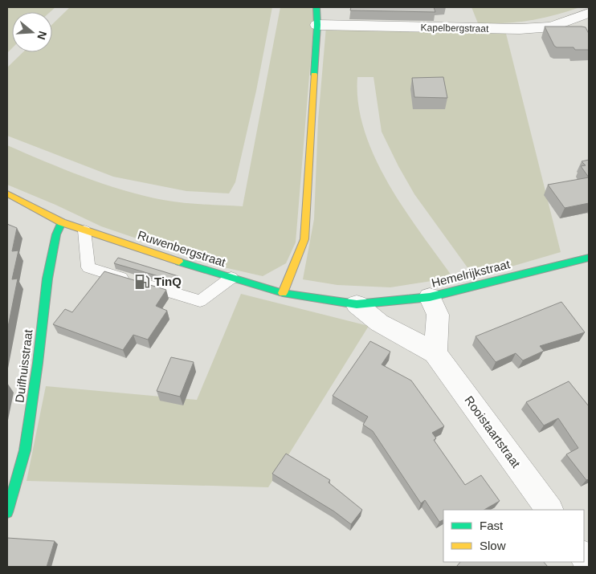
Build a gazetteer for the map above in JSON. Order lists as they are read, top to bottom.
{
  "streets": {
    "street": [
      "Kapelbergstraat",
      "Ruwenbergstraat",
      "Hemelrijkstraat",
      "Duifhuisstraat",
      "Rooistaartstraat"
    ]
  },
  "crossings": [
    ["Ruwenbergstraat", "Hemelrijkstraat"],
    ["Ruwenbergstraat", "Duifhuisstraat"],
    ["Ruwenbergstraat", "Rooistaartstraat"],
    ["Hemelrijkstraat", "Rooistaartstraat"]
  ],
  "places": {
    "fuel station": ["TinQ"]
  },
  "legend": ["Fast", "Slow"],
  "north": "right"
}
